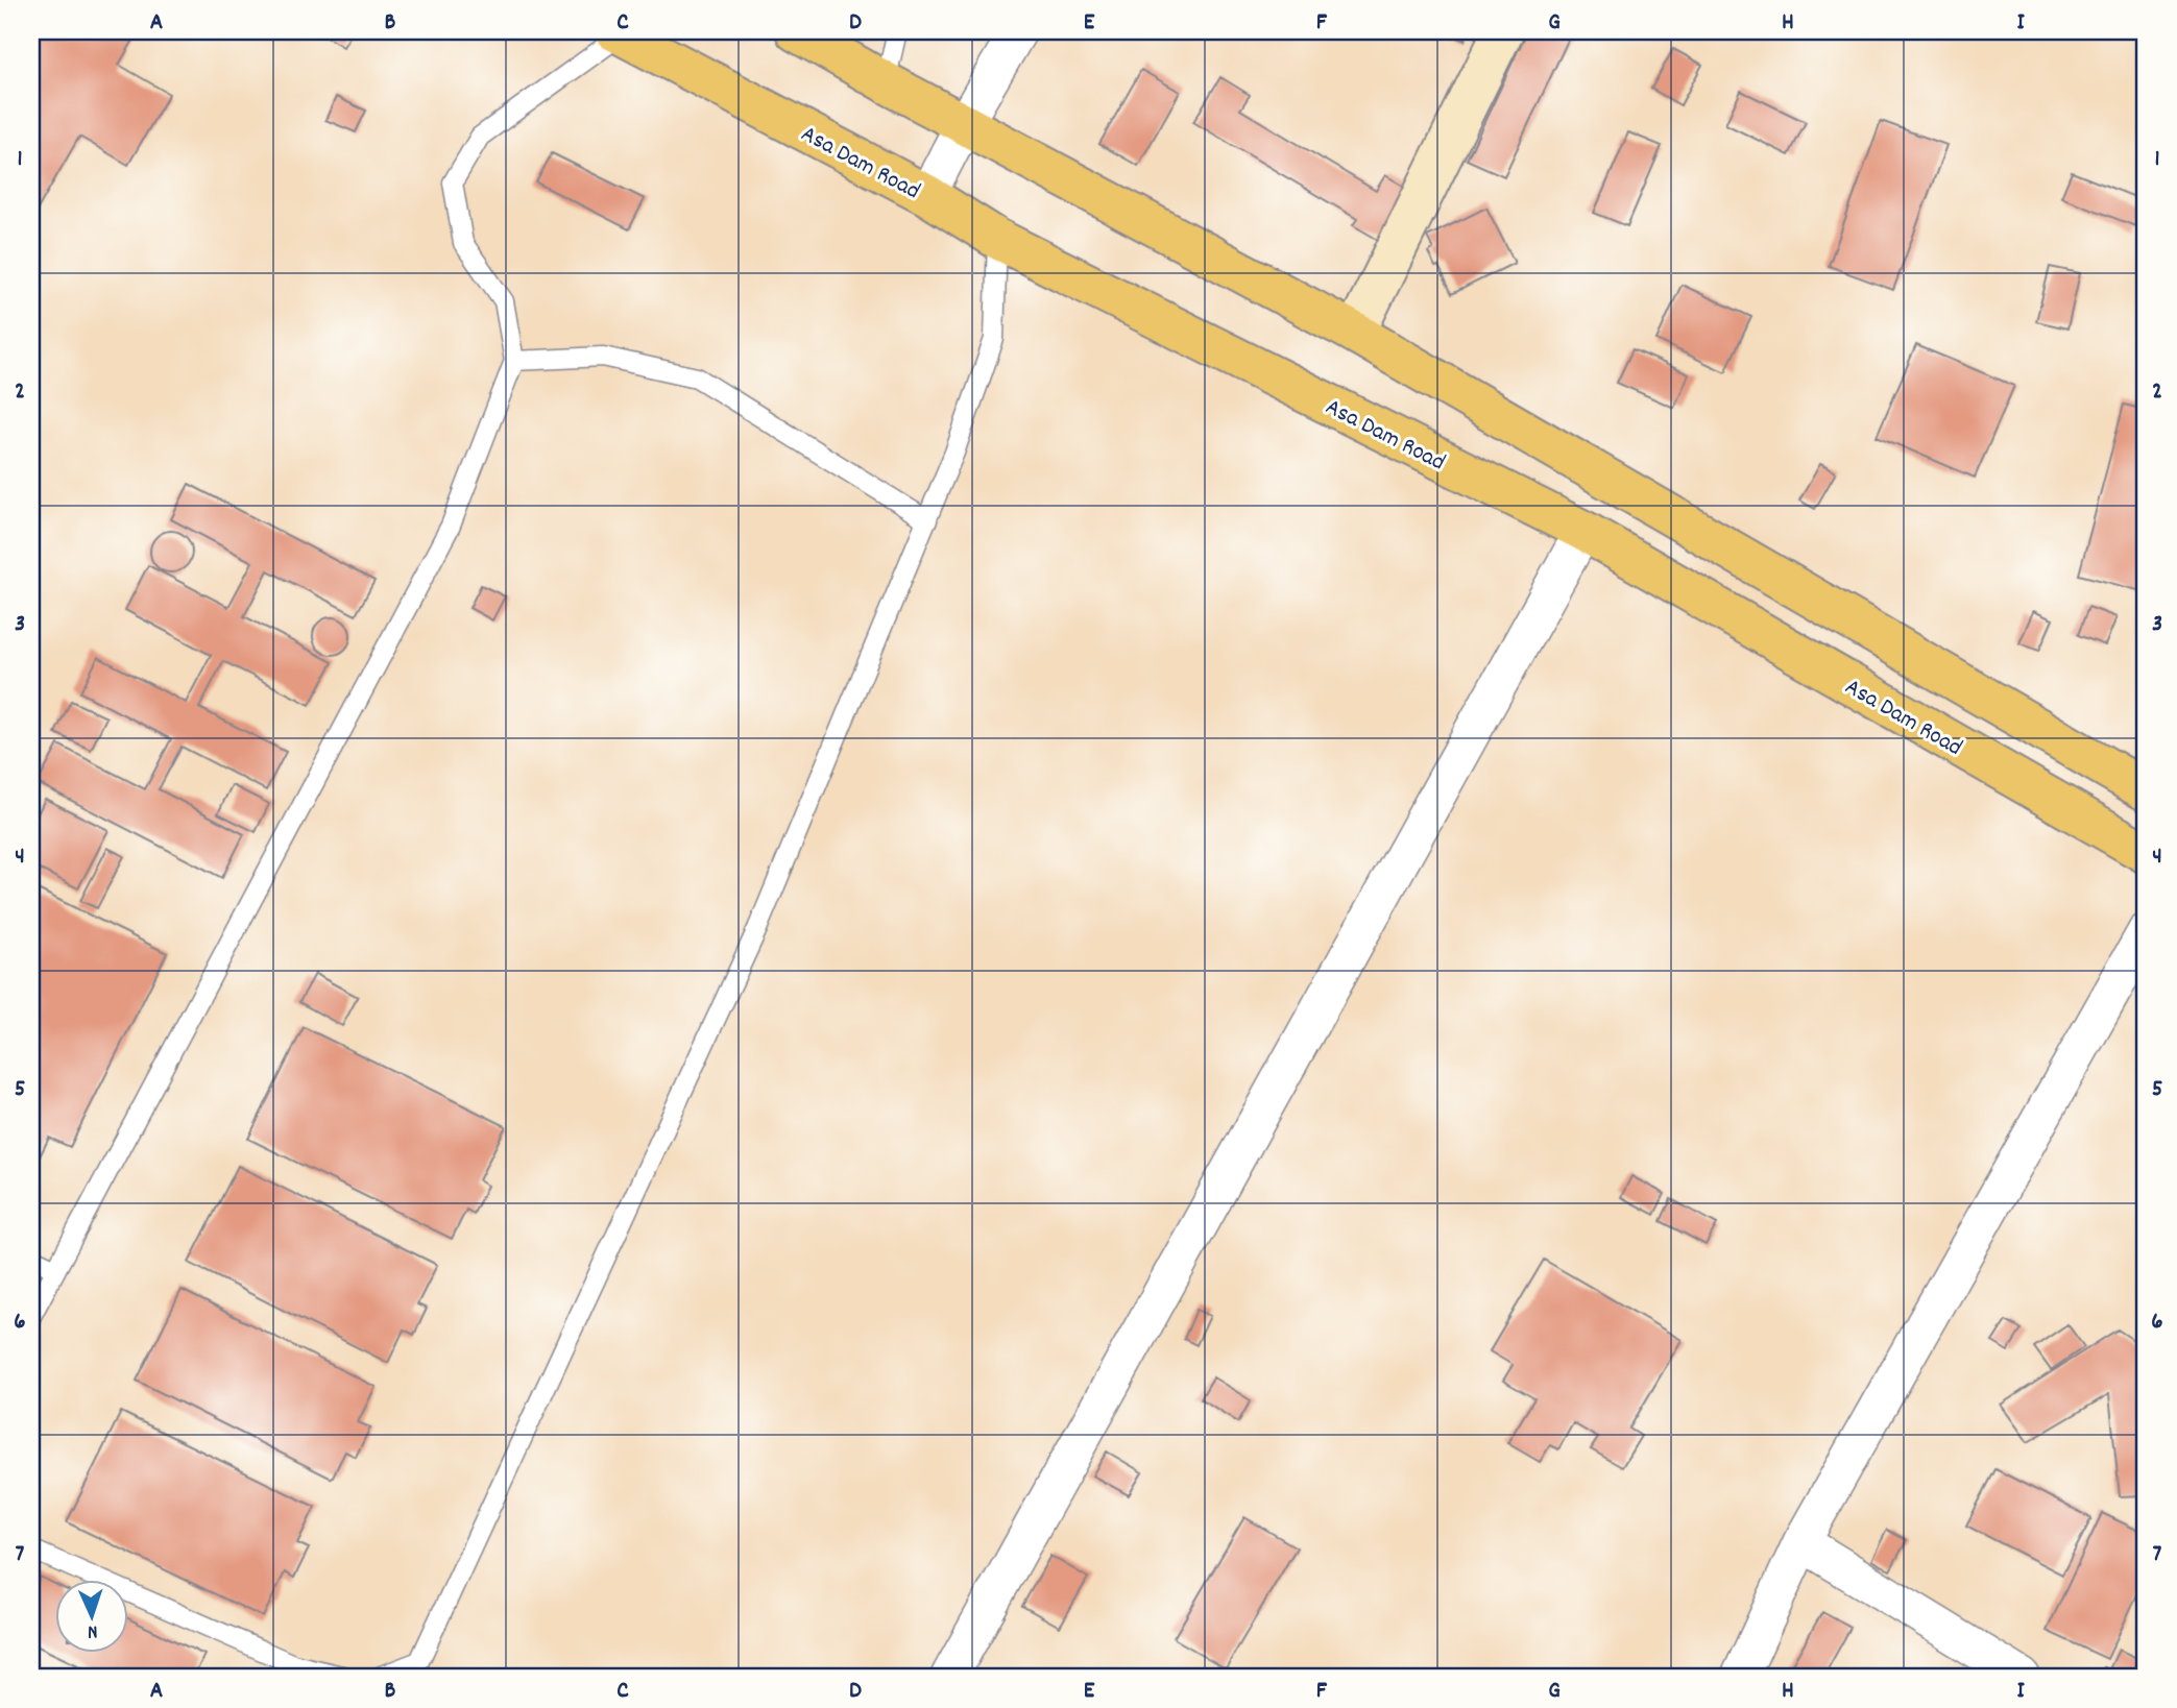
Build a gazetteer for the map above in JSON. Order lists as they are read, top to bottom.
{
  "streets": {
    "main road": ["Asa Dam Road"]
  },
  "north": "bottom",
  "grid": {
    "columns": [
      "A",
      "B",
      "C",
      "D",
      "E",
      "F",
      "G",
      "H",
      "I"
    ],
    "rows": [
      "1",
      "2",
      "3",
      "4",
      "5",
      "6",
      "7"
    ]
  }
}
